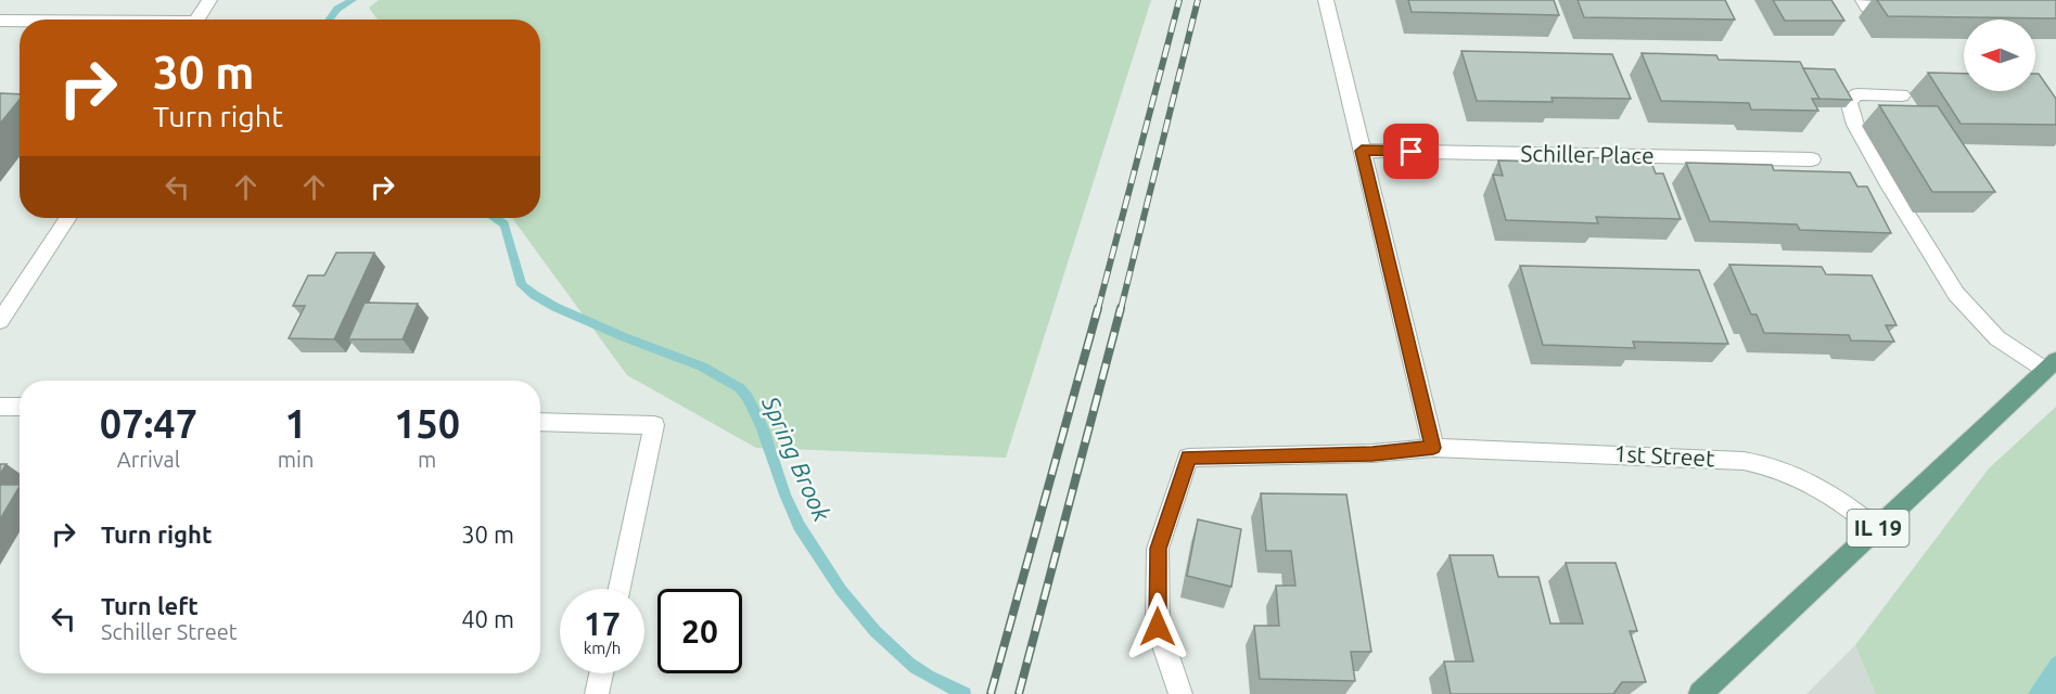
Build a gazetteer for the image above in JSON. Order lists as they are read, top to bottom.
{
  "streets": {
    "main road": ["IL 19"],
    "street": ["Schiller Place", "1st Street"]
  },
  "crossings": [
    ["1st Street", "IL 19"]
  ],
  "water": ["Spring Brook"],
  "north": "left",
  "page": {
    "turn": ["30 m", "Turn right"],
    "eta": [
      "07:47",
      "Arrival",
      "1",
      "min",
      "150",
      "m"
    ],
    "list": [
      {
        "name": "Turn right",
        "value": "30 m"
      },
      {
        "name": "Turn left",
        "note": "Schiller Street",
        "value": "40 m"
      }
    ],
    "speed": "17 km/h",
    "limit": "20"
  }
}
